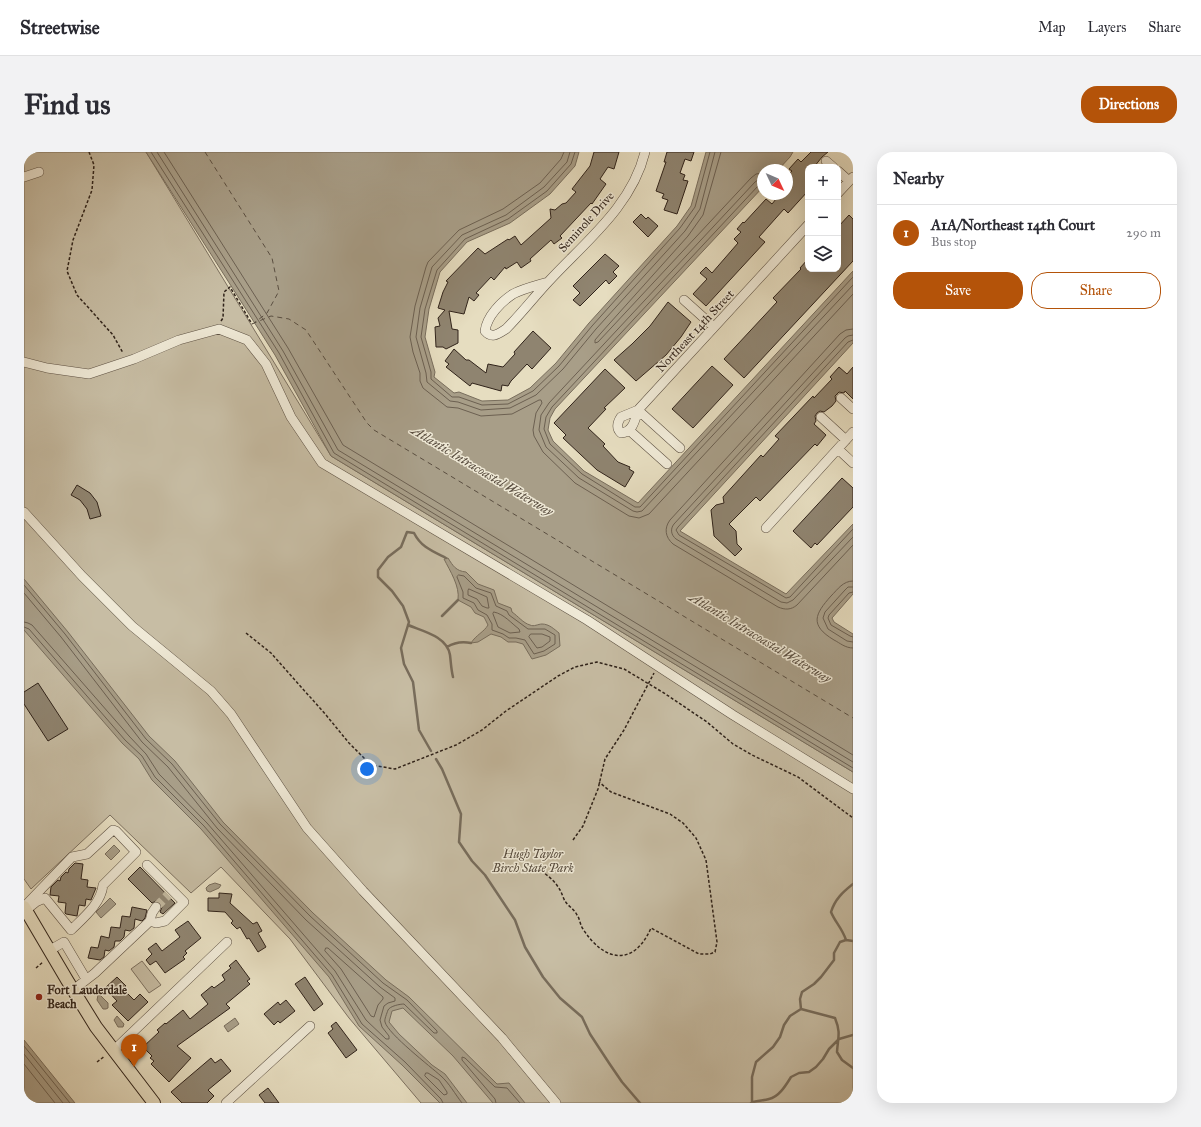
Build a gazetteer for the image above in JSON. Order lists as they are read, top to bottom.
{
  "streets": {
    "street": ["Seminole Drive", "Northeast 14th Street"]
  },
  "water": ["Atlantic Intracoastal Waterway"],
  "parks": ["Hugh Taylor Birch State Park"],
  "places": ["Fort Lauderdale Beach"],
  "north": "bottom right",
  "page": {
    "header": "Streetwise",
    "nav": ["Map", "Layers", "Share"],
    "buttons": [
      "Directions",
      ["Save", "Share"]
    ],
    "title": "Find us",
    "heading": "Nearby",
    "map_buttons": ["+", "−"],
    "list": [
      {
        "mark": "1",
        "name": "A1A/Northeast 14th Court",
        "note": "Bus stop",
        "value": "290 m"
      }
    ],
    "pins": "1"
  }
}
